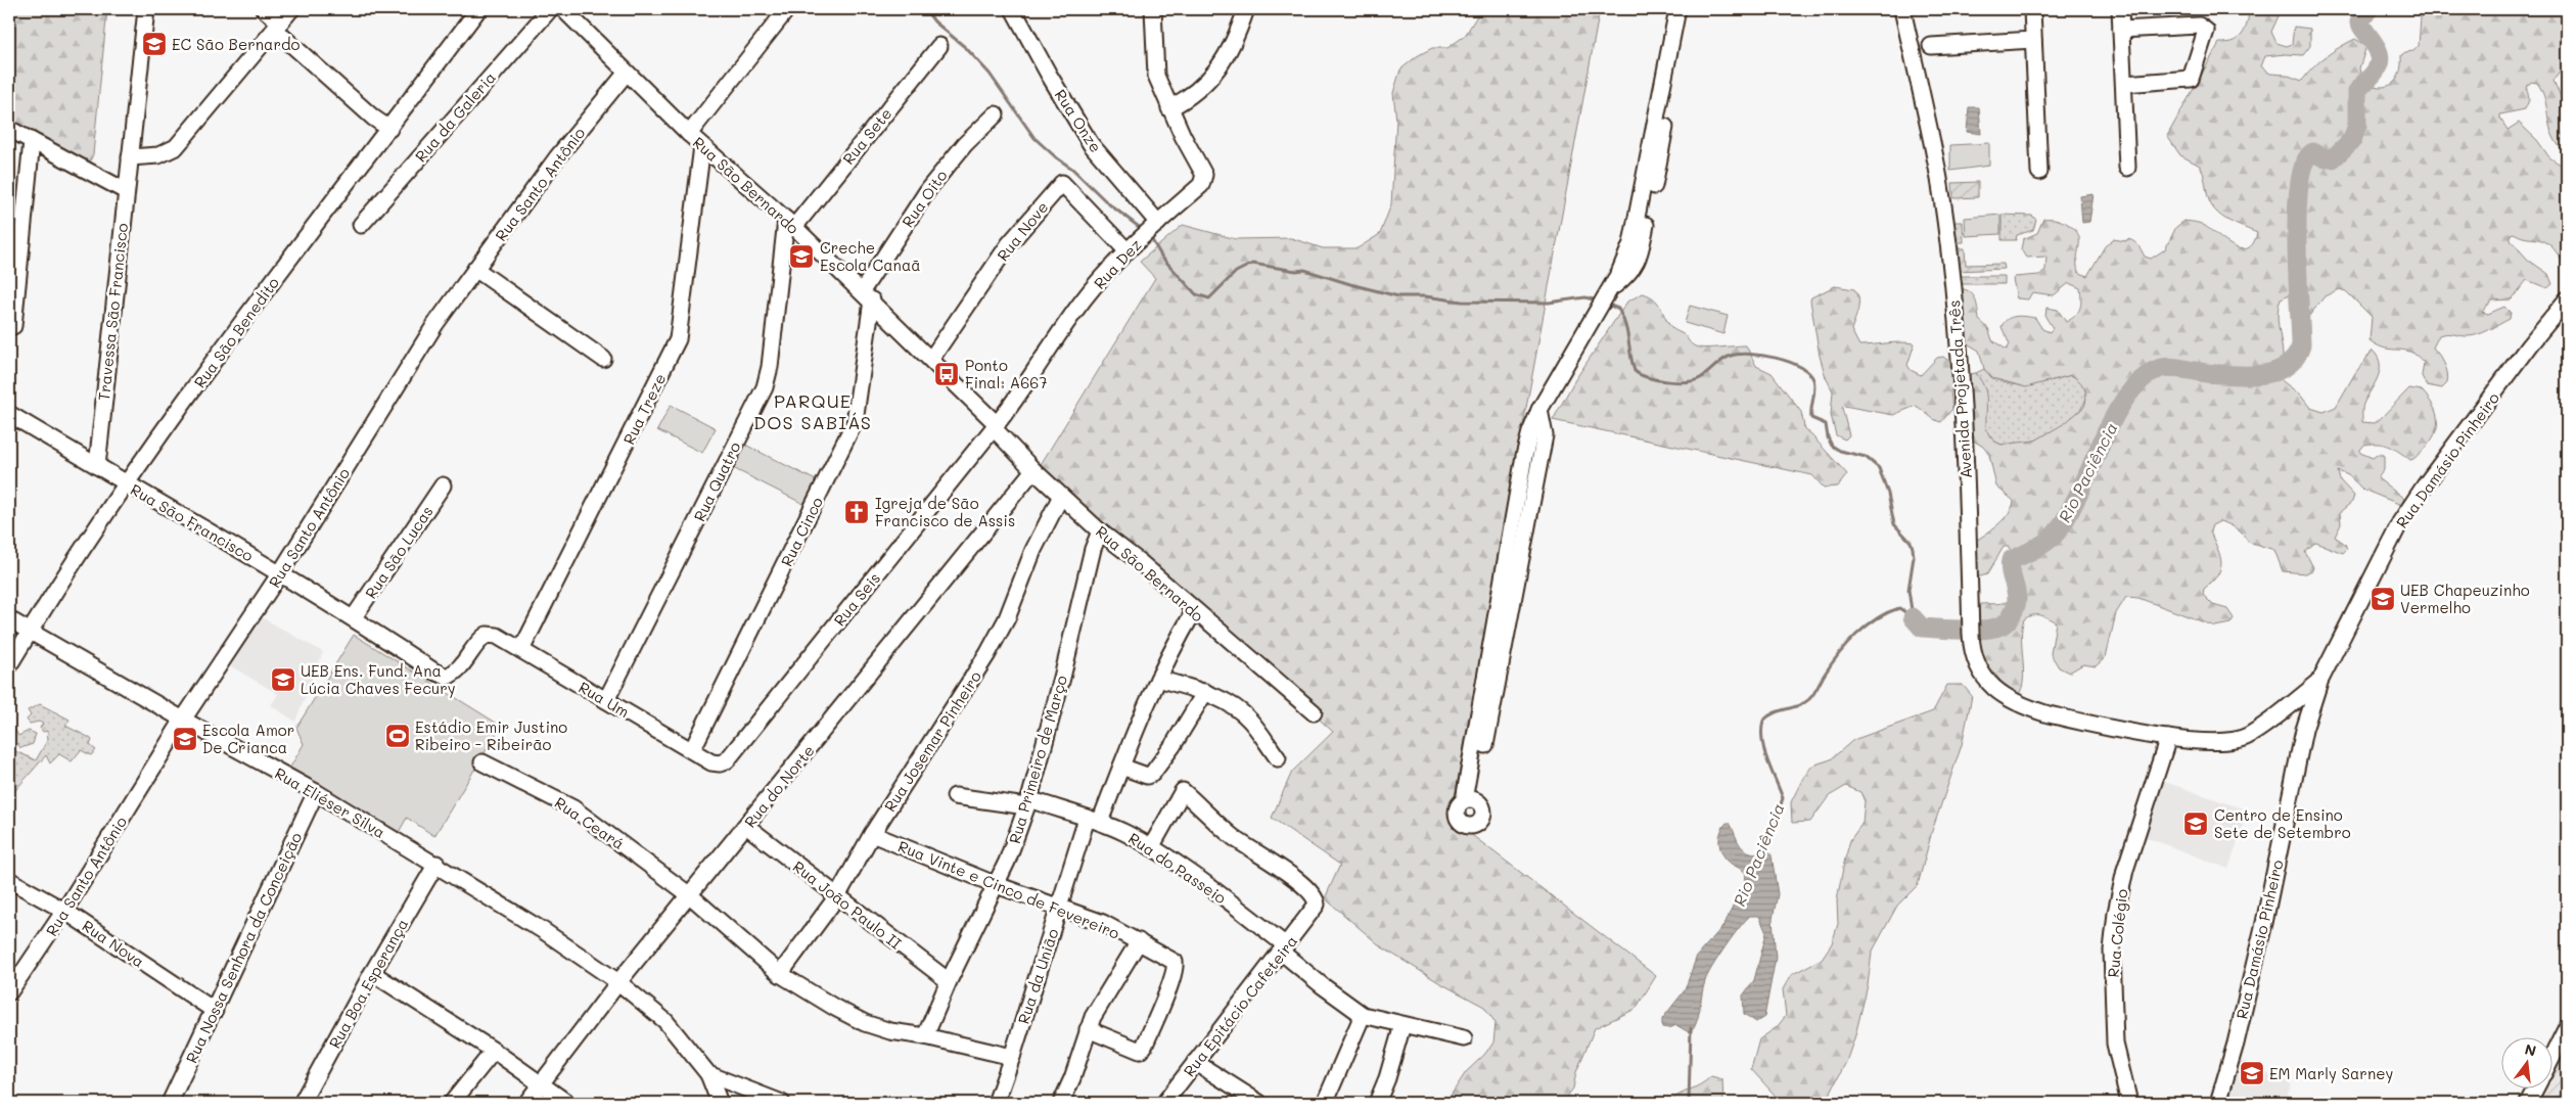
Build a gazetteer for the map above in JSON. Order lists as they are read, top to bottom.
{
  "streets": {
    "street": [
      "Rua da Galeria",
      "Rua Onze",
      "Rua Sete",
      "Rua Santo Antônio",
      "Rua São Bernardo",
      "Rua Oito",
      "Rua Nove",
      "Rua Dez",
      "Travessa São Francisco",
      "Rua São Benedito",
      "Avenida Projetada Três",
      "Rua Treze",
      "Rua Damásio Pinheiro",
      "Rua Quatro",
      "Rua São Francisco",
      "Rua Cinco",
      "Rua São Lucas",
      "Rua Seis",
      "Rua Um",
      "Rua Josemar Pinheiro",
      "Rua Primeiro de Março",
      "Rua do Norte",
      "Rua Eliéser Silva",
      "Rua Ceará",
      "Rua do Passeio",
      "Rua Vinte e Cinco de Fevereiro",
      "Rua João Paulo II",
      "Rua Colégio",
      "Rua Nova",
      "Rua Nossa Senhora da Conceição",
      "Rua da União",
      "Rua Boa Esperança",
      "Rua Epitácio Cafeteira"
    ]
  },
  "crossings": [
    ["Rua Onze", "Rua Dez"],
    ["Rua Sete", "Rua São Bernardo"],
    ["Rua Sete", "Rua Quatro"],
    ["Rua Santo Antônio", "Rua São Bernardo"],
    ["Rua Santo Antônio", "Rua São Francisco"],
    ["Rua Santo Antônio", "Rua Eliéser Silva"],
    ["Rua Santo Antônio", "Rua Nova"],
    ["Rua São Bernardo", "Rua Oito"],
    ["Rua São Bernardo", "Rua Nove"],
    ["Rua São Bernardo", "Rua Dez"],
    ["Rua São Bernardo", "Rua Treze"],
    ["Rua São Bernardo", "Rua Quatro"],
    ["Rua São Bernardo", "Rua Cinco"],
    ["Rua São Bernardo", "Rua Seis"],
    ["Rua São Bernardo", "Rua Josemar Pinheiro"],
    ["Rua São Bernardo", "Rua Primeiro de Março"],
    ["Rua São Bernardo", "Rua do Norte"],
    ["Rua São Bernardo", "Rua da União"],
    ["Rua Oito", "Rua Cinco"],
    ["Rua Nove", "Rua Dez"],
    ["Rua Dez", "Rua Seis"],
    ["Travessa São Francisco", "Rua São Francisco"],
    ["Rua São Benedito", "Rua São Francisco"],
    ["Rua São Benedito", "Rua Eliéser Silva"],
    ["Avenida Projetada Três", "Rua Colégio"],
    ["Rua Treze", "Rua Um"],
    ["Rua Quatro", "Rua Um"],
    ["Rua São Francisco", "Rua São Lucas"],
    ["Rua São Francisco", "Rua Um"],
    ["Rua Cinco", "Rua Um"],
    ["Rua Seis", "Rua Um"],
    ["Rua Josemar Pinheiro", "Rua Ceará"],
    ["Rua Josemar Pinheiro", "Rua Vinte e Cinco de Fevereiro"],
    ["Rua Josemar Pinheiro", "Rua João Paulo II"],
    ["Rua Primeiro de Março", "Rua Ceará"],
    ["Rua Primeiro de Março", "Rua do Passeio"],
    ["Rua Primeiro de Março", "Rua Vinte e Cinco de Fevereiro"],
    ["Rua Primeiro de Março", "Rua João Paulo II"],
    ["Rua do Norte", "Rua Eliéser Silva"],
    ["Rua do Norte", "Rua Ceará"],
    ["Rua do Norte", "Rua João Paulo II"],
    ["Rua Eliéser Silva", "Rua Nossa Senhora da Conceição"],
    ["Rua Eliéser Silva", "Rua Boa Esperança"],
    ["Rua Ceará", "Rua da União"],
    ["Rua do Passeio", "Rua da União"],
    ["Rua do Passeio", "Rua Epitácio Cafeteira"],
    ["Rua Vinte e Cinco de Fevereiro", "Rua da União"],
    ["Rua Nova", "Rua Nossa Senhora da Conceição"]
  ],
  "districts": ["PARQUE DOS SABIÁS"],
  "water": ["Rio Paciência"],
  "places": {
    "school or university": [
      "EC São Bernardo",
      "Creche Escola Canaã",
      "UEB Chapeuzinho Vermelho",
      "UEB Ens. Fund. Ana Lúcia Chaves Fecury",
      "Escola Amor De Crianca",
      "Centro de Ensino Sete de Setembro",
      "EM Marly Sarney"
    ],
    "bus stop": ["Ponto Final: A667"],
    "church": ["Igreja de São Francisco de Assis"],
    "sports": ["Estádio Emir Justino Ribeiro - Ribeirão"]
  },
  "north": "top"
}
